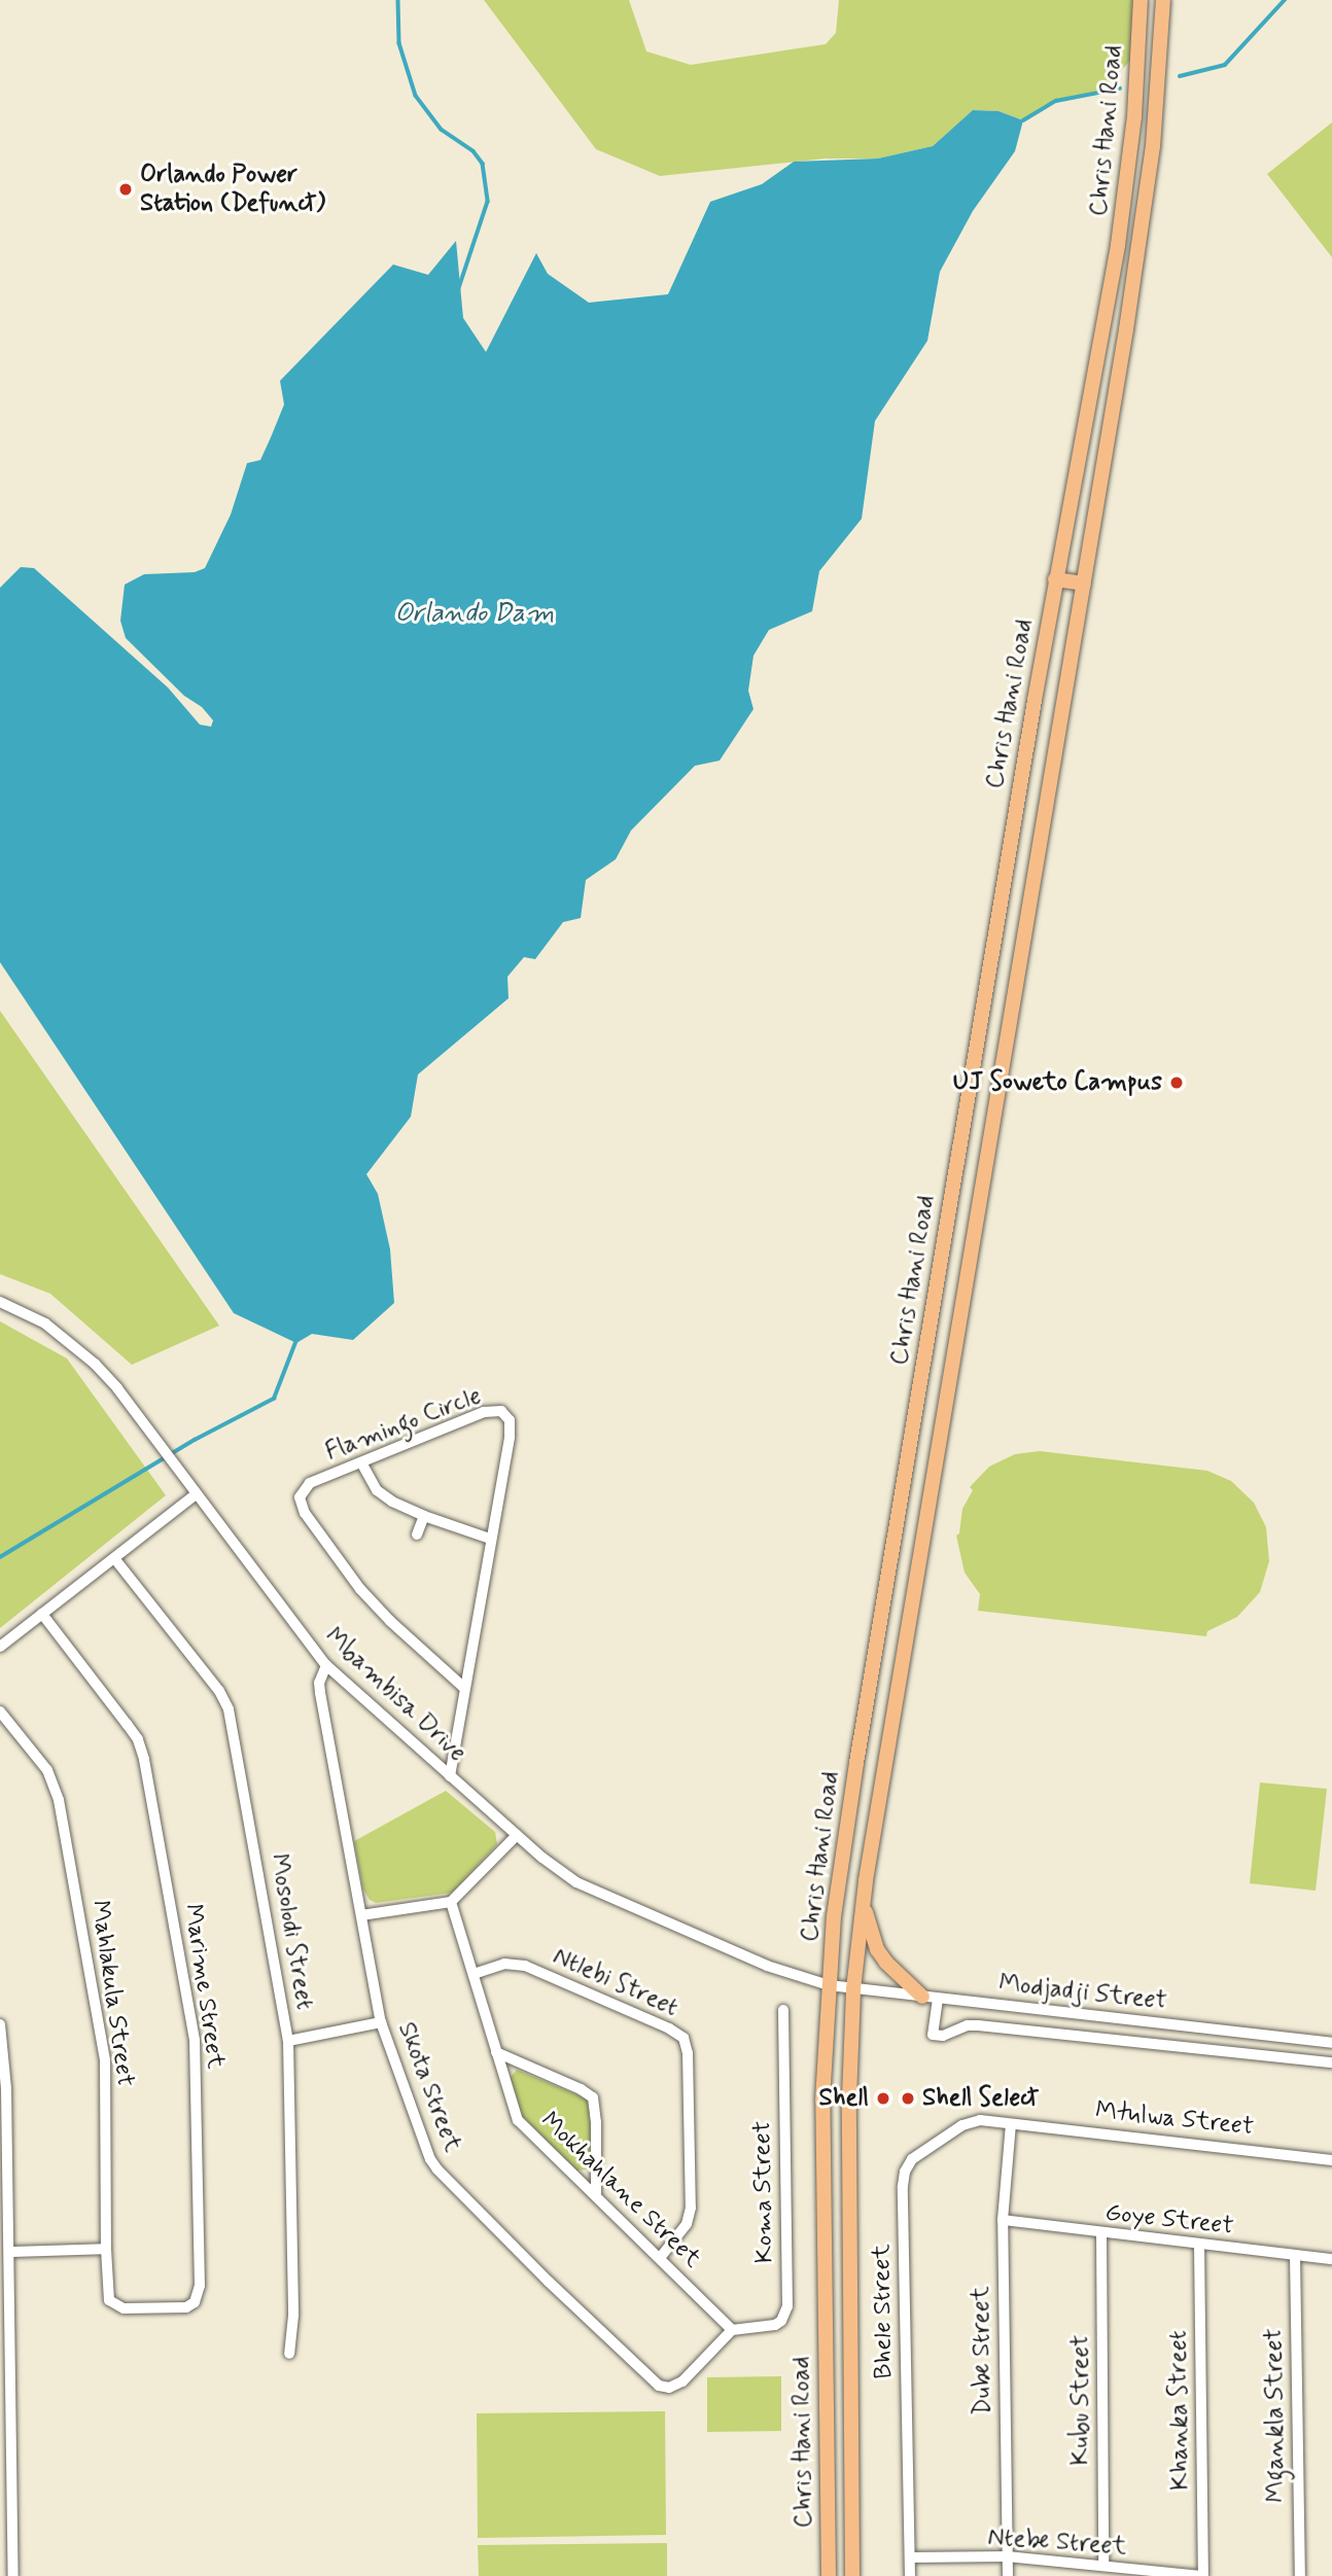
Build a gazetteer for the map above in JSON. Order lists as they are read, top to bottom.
{
  "streets": {
    "main road": ["Chris Hani Road"],
    "street": [
      "Flamingo Circle",
      "Mbambisa Drive",
      "Mosolodi Street",
      "Ntlebi Street",
      "Marime Street",
      "Modjadji Street",
      "Mahlakula Street",
      "Skota Street",
      "Mtulwa Street",
      "Mokhahlane Street",
      "Koma Street",
      "Goye Street",
      "Bhele Street",
      "Dube Street",
      "Kubu Street",
      "Khanka Street",
      "Mgankla Street",
      "Ntebe Street"
    ]
  },
  "crossings": [
    ["Chris Hani Road", "Mbambisa Drive"],
    ["Chris Hani Road", "Modjadji Street"],
    ["Flamingo Circle", "Mbambisa Drive"],
    ["Mbambisa Drive", "Modjadji Street"],
    ["Mbambisa Drive", "Skota Street"],
    ["Ntlebi Street", "Mokhahlane Street"],
    ["Marime Street", "Mahlakula Street"],
    ["Skota Street", "Mokhahlane Street"],
    ["Skota Street", "Koma Street"],
    ["Mtulwa Street", "Bhele Street"],
    ["Mtulwa Street", "Dube Street"],
    ["Mokhahlane Street", "Koma Street"],
    ["Goye Street", "Dube Street"],
    ["Goye Street", "Kubu Street"],
    ["Goye Street", "Khanka Street"],
    ["Goye Street", "Mgankla Street"],
    ["Bhele Street", "Dube Street"],
    ["Bhele Street", "Ntebe Street"],
    ["Dube Street", "Ntebe Street"],
    ["Kubu Street", "Ntebe Street"],
    ["Khanka Street", "Ntebe Street"]
  ],
  "water": ["Orlando Dam"],
  "places": [
    "Orlando Power Station (Defunct)",
    "UJ Soweto Campus",
    "Shell",
    "Shell Select"
  ]
}
